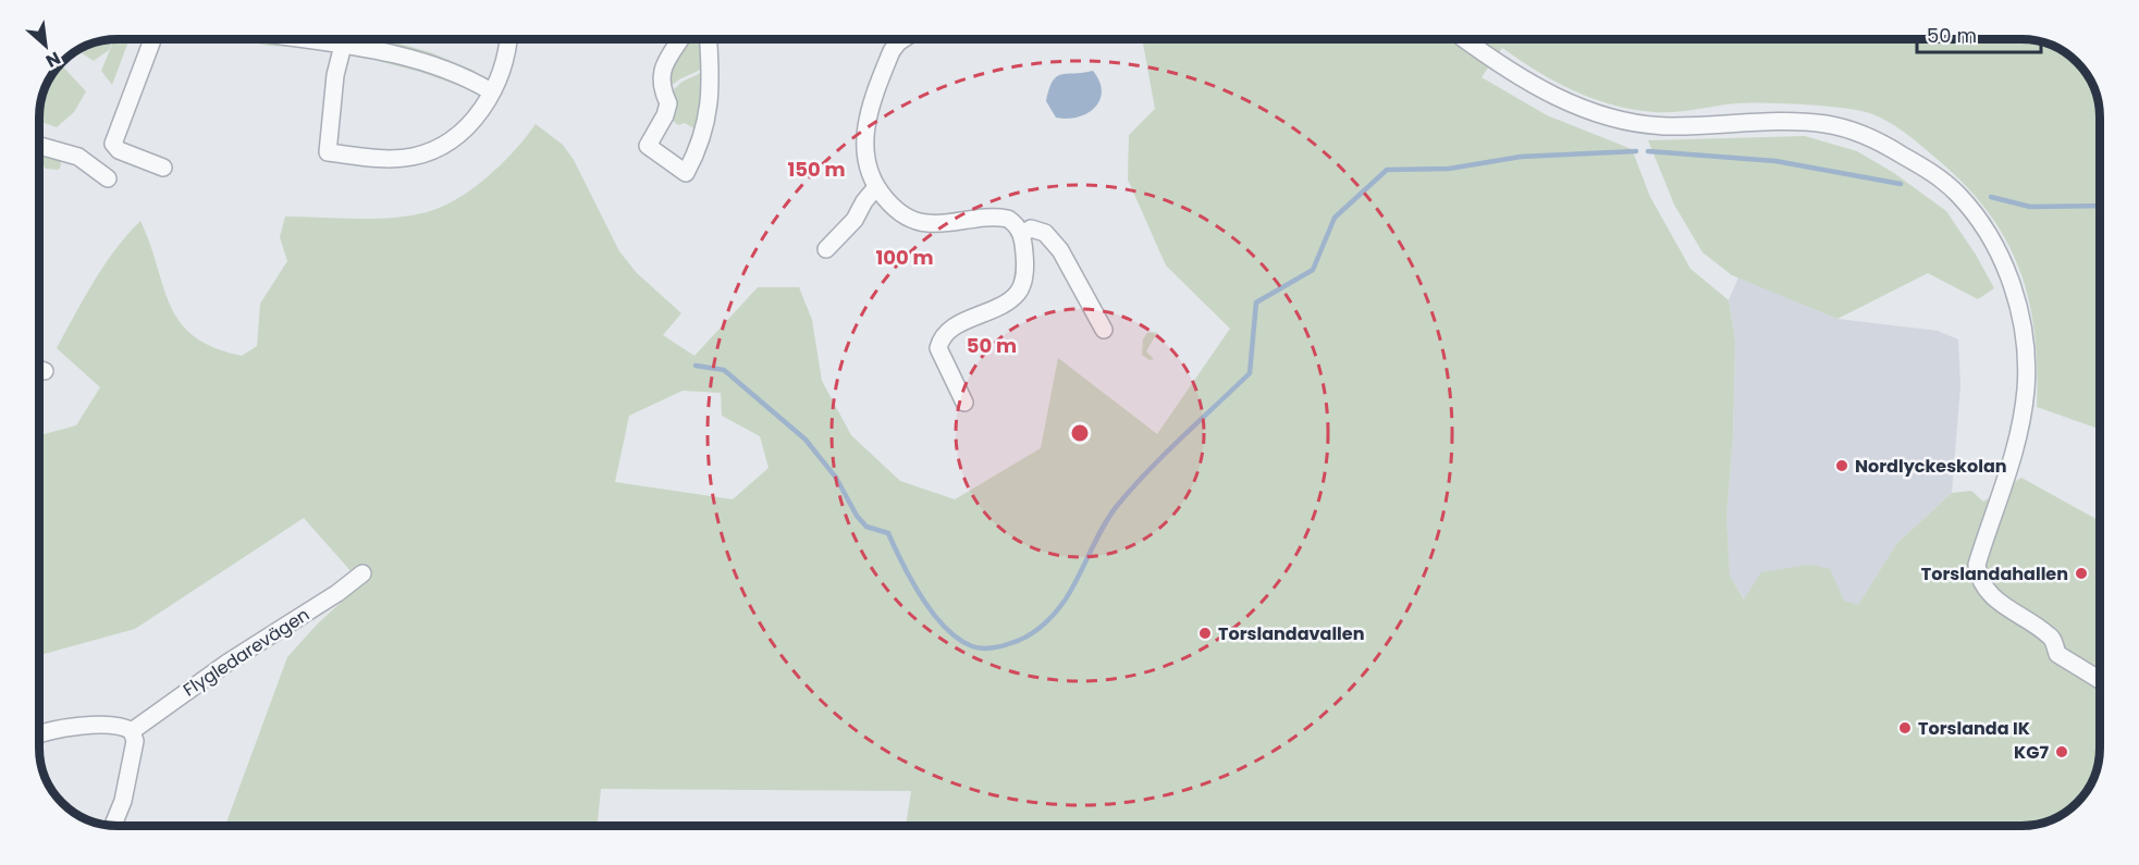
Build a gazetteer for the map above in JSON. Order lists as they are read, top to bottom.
{
  "streets": {
    "street": ["Flygledarevägen"]
  },
  "places": [
    "Nordlyckeskolan",
    "Torslandahallen",
    "Torslandavallen",
    "Torslanda IK",
    "KG7"
  ],
  "scale_bar": "50 m",
  "north": "bottom right",
  "rings": ["150 m", "100 m", "50 m"]
}
